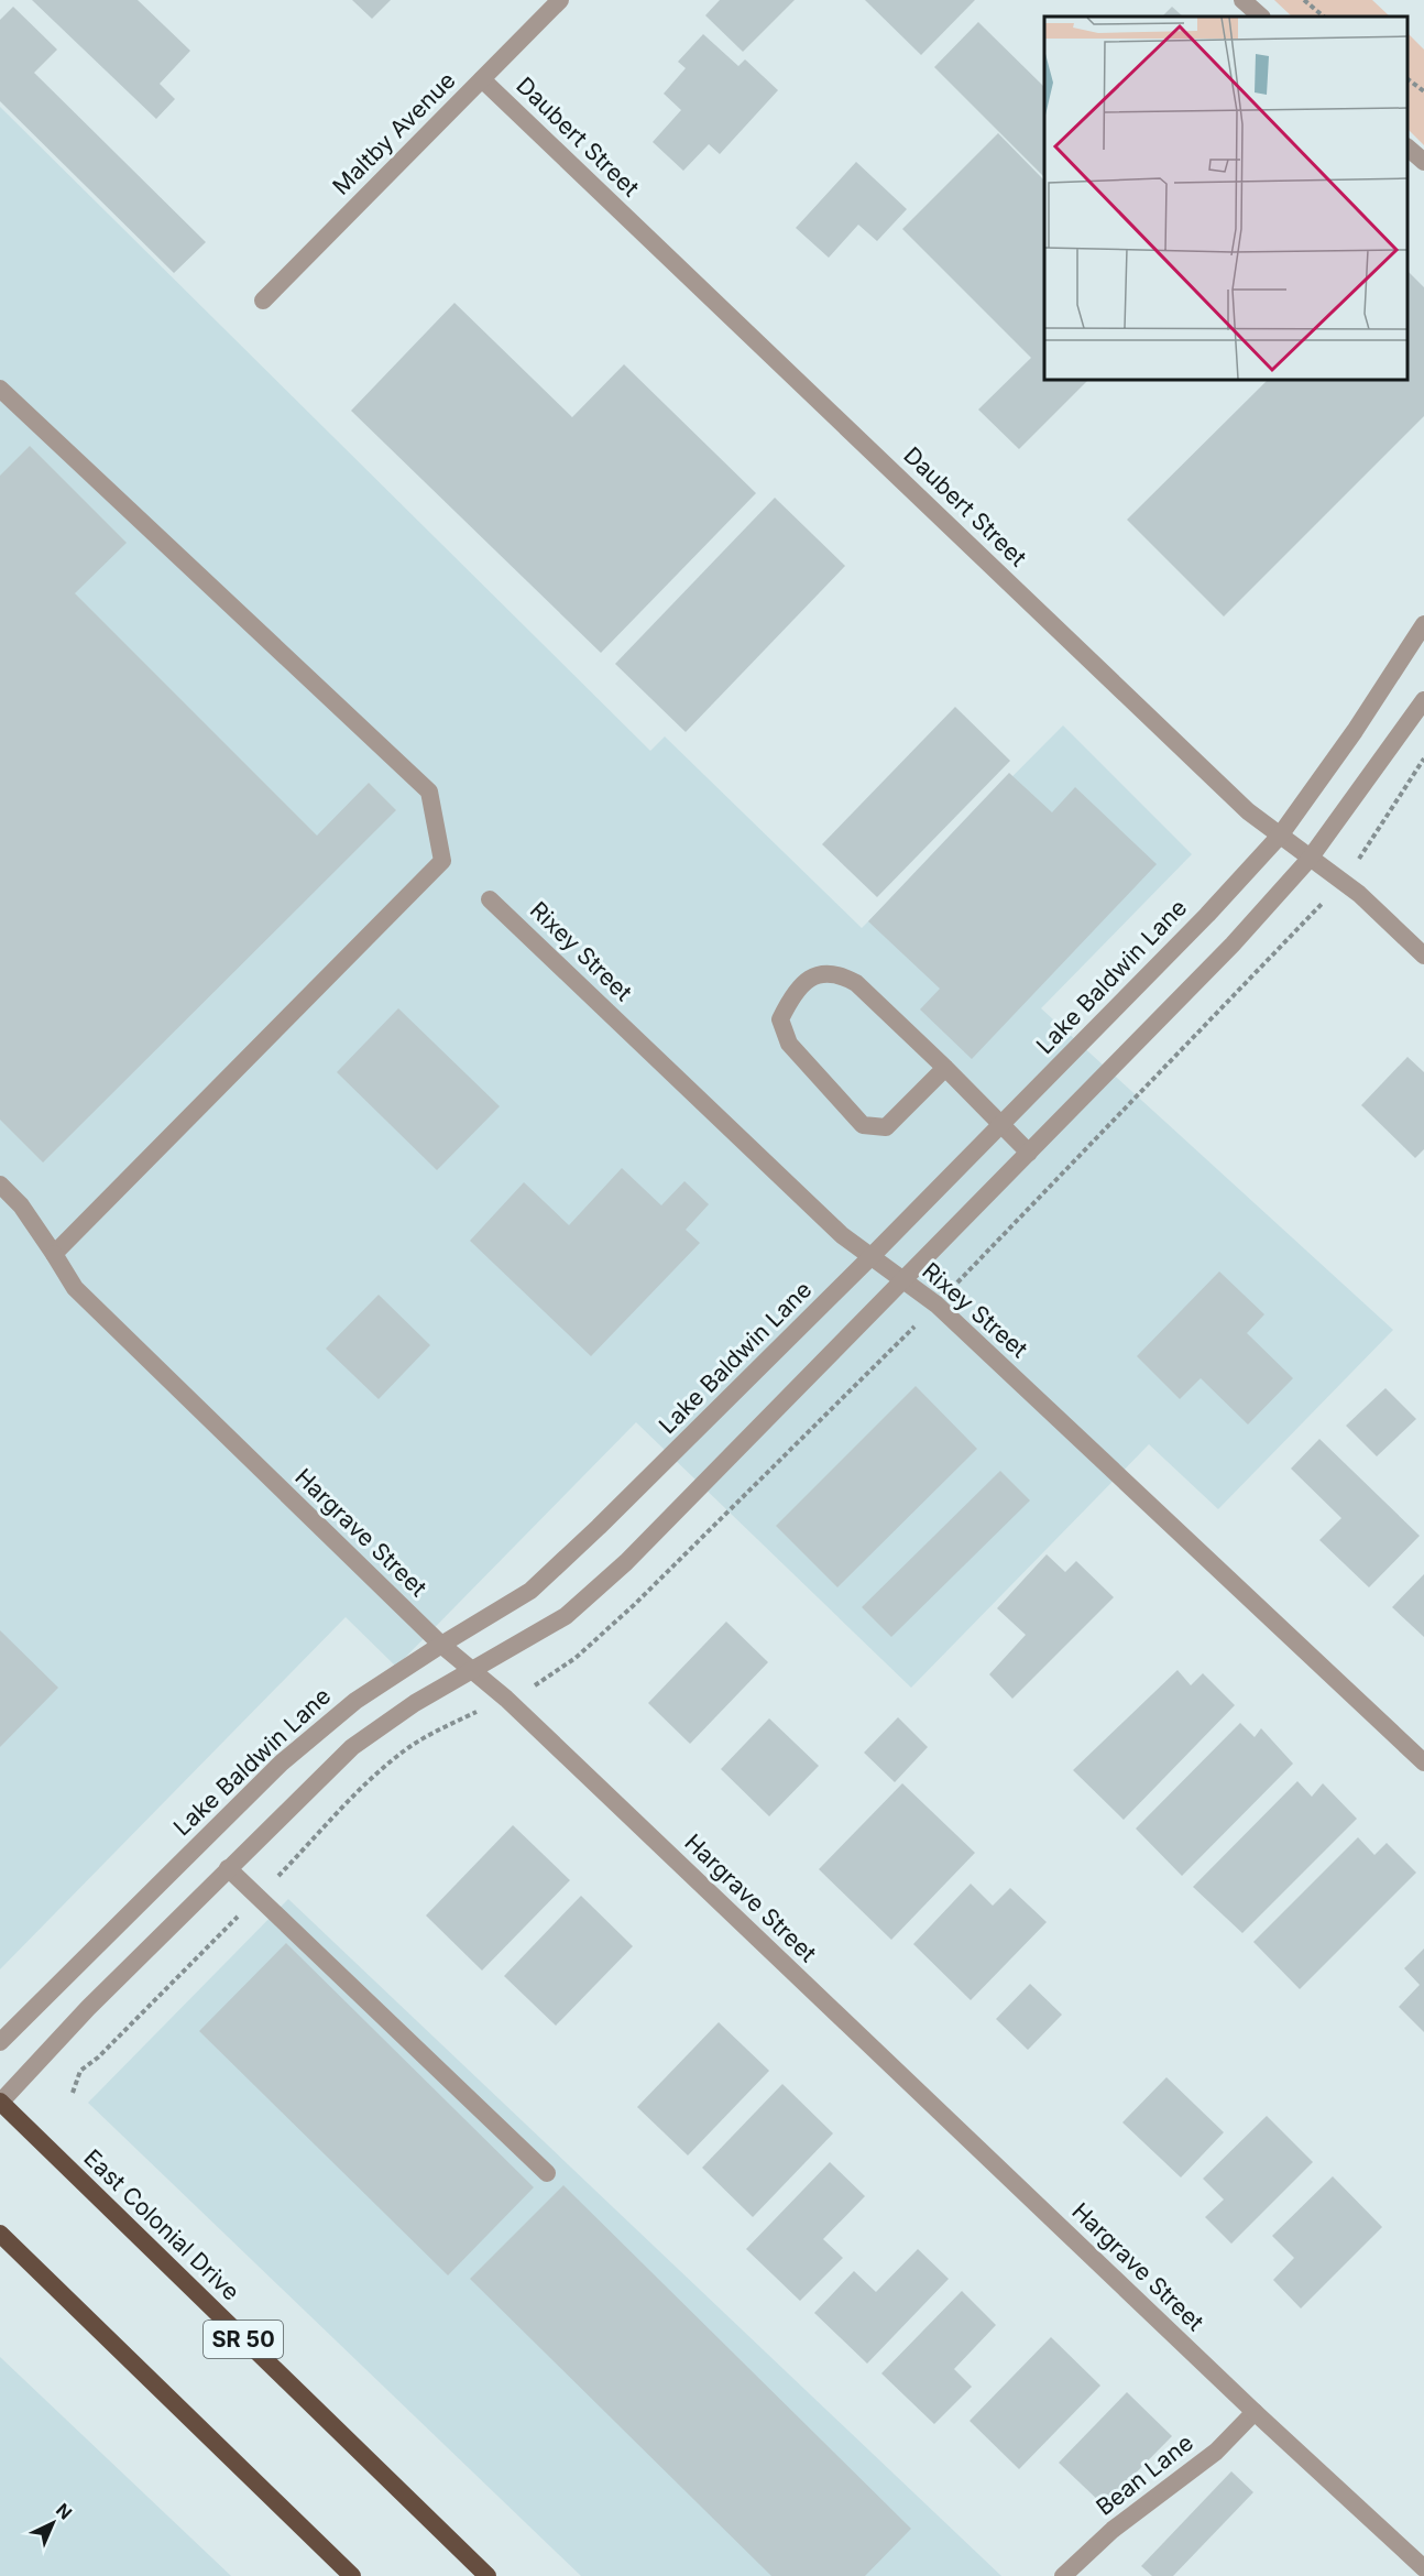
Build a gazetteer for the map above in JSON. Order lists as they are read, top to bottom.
{
  "streets": {
    "highway": ["East Colonial Drive", "SR 50"],
    "street": [
      "Maltby Avenue",
      "Daubert Street",
      "Rixey Street",
      "Lake Baldwin Lane",
      "Hargrave Street",
      "Bean Lane"
    ]
  },
  "crossings": [
    ["Maltby Avenue", "Daubert Street"],
    ["Daubert Street", "Lake Baldwin Lane"],
    ["Rixey Street", "Lake Baldwin Lane"],
    ["Lake Baldwin Lane", "Hargrave Street"],
    ["Hargrave Street", "Bean Lane"]
  ],
  "north": "top right"
}
